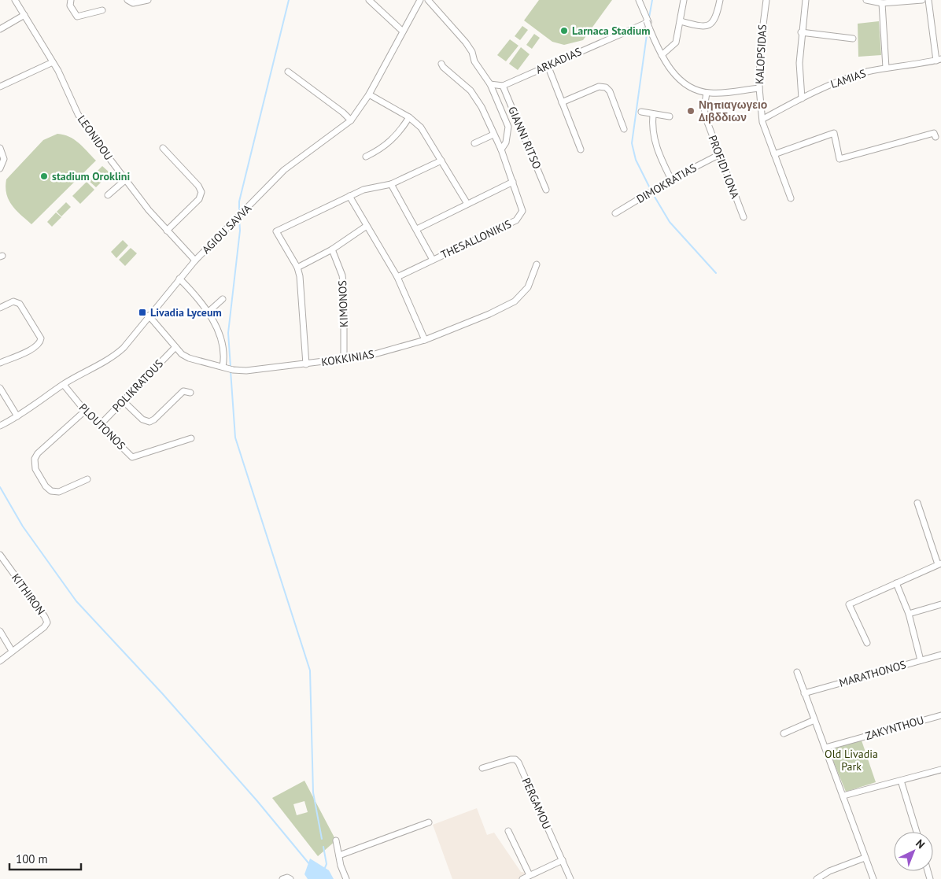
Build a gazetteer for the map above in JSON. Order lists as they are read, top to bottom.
{
  "streets": {
    "street": [
      "KALOPSIDAS",
      "ARKADIAS",
      "LAMIAS",
      "LEONIDOU",
      "GIANNI RITSO",
      "PROFIDI IONA",
      "DIMOKRATIAS",
      "AGIOU SAVVA",
      "THESALLONIKIS",
      "KIMONOS",
      "KOKKINIAS",
      "POLIKRATOUS",
      "PLOUTONOS",
      "KITHIRON",
      "MARATHONOS",
      "ZAKYNTHOU",
      "PERGAMOU"
    ]
  },
  "crossings": [
    ["KALOPSIDAS", "LAMIAS"],
    ["ARKADIAS", "GIANNI RITSO"],
    ["LEONIDOU", "AGIOU SAVVA"],
    ["PROFIDI IONA", "DIMOKRATIAS"],
    ["AGIOU SAVVA", "KOKKINIAS"],
    ["AGIOU SAVVA", "PLOUTONOS"],
    ["KIMONOS", "KOKKINIAS"],
    ["KOKKINIAS", "POLIKRATOUS"],
    ["POLIKRATOUS", "PLOUTONOS"]
  ],
  "parks": ["Old Livadia Park"],
  "places": {
    "other": ["Larnaca Stadium", "Νηπιαγωγειο Διβδδιων", "stadium Oroklini"],
    "transit": ["Livadia Lyceum"]
  },
  "scale_bar": "100 m",
  "north": "top right"
}
